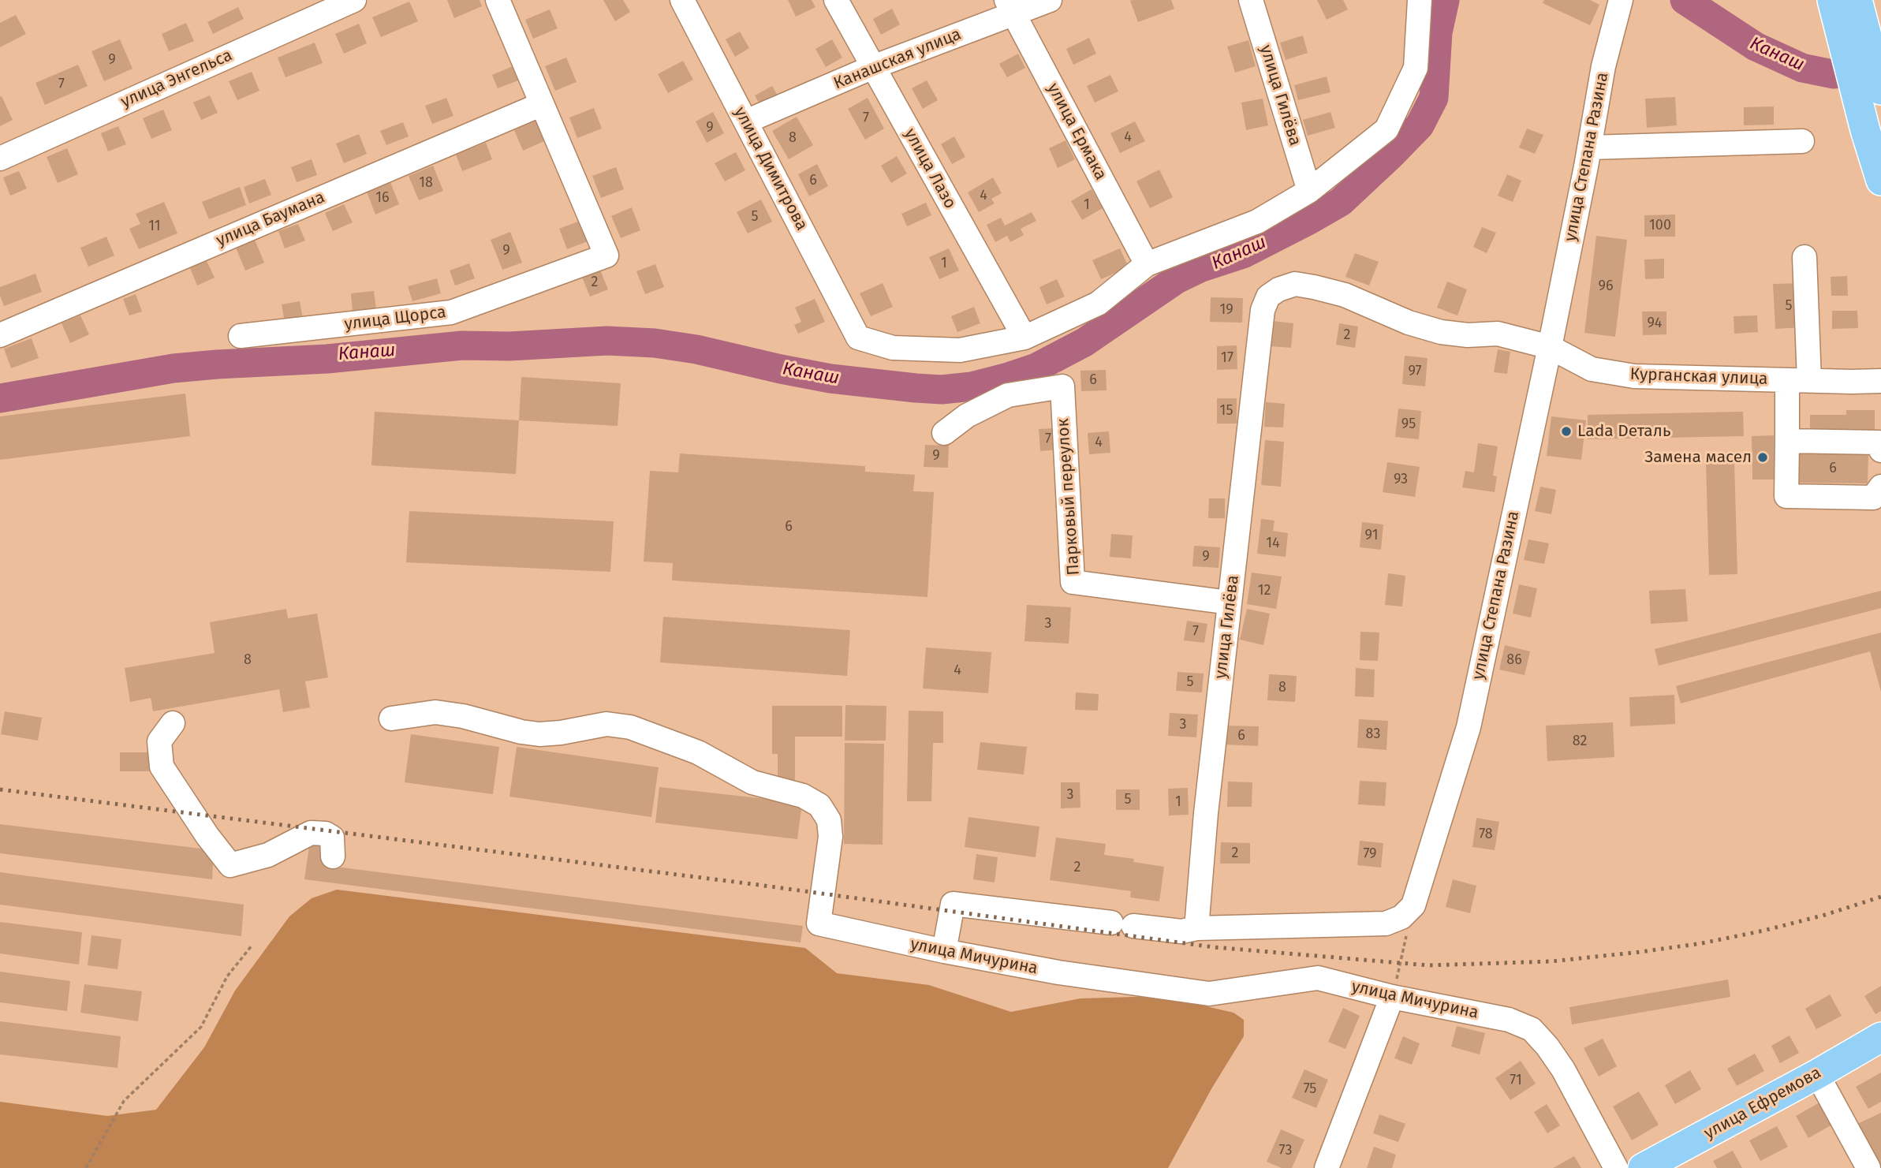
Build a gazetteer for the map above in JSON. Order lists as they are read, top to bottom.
{
  "streets": {
    "main road": ["улица Ефремова"],
    "street": [
      "Канашская улица",
      "улица Энгельса",
      "улица Гилёва",
      "улица Ермака",
      "улица Степана Разина",
      "улица Димитрова",
      "улица Лазо",
      "улица Баумана",
      "улица Щорса",
      "Курганская улица",
      "Парковый переулок",
      "улица Мичурина"
    ]
  },
  "crossings": [
    ["Канашская улица", "улица Ермака"],
    ["Канашская улица", "улица Димитрова"],
    ["Канашская улица", "улица Лазо"],
    ["улица Гилёва", "Курганская улица"],
    ["улица Гилёва", "Парковый переулок"],
    ["улица Степана Разина", "Курганская улица"],
    ["улица Димитрова", "улица Лазо"],
    ["улица Баумана", "улица Щорса"]
  ],
  "water": ["Канаш"],
  "places": ["Lada Dеталь", "Замена масел"],
  "house_numbers": [
    "9",
    "7",
    "7",
    "9",
    "4",
    "8",
    "6",
    "18",
    "4",
    "16",
    "1",
    "5",
    "100",
    "11",
    "9",
    "1",
    "2",
    "96",
    "5",
    "19",
    "94",
    "2",
    "17",
    "97",
    "6",
    "15",
    "95",
    "7",
    "4",
    "9",
    "6",
    "93",
    "6",
    "91",
    "14",
    "9",
    "12",
    "3",
    "7",
    "8",
    "86",
    "4",
    "5",
    "8",
    "3",
    "83",
    "6",
    "82",
    "3",
    "5",
    "1",
    "78",
    "2",
    "79",
    "2",
    "71",
    "75",
    "73"
  ]
}
